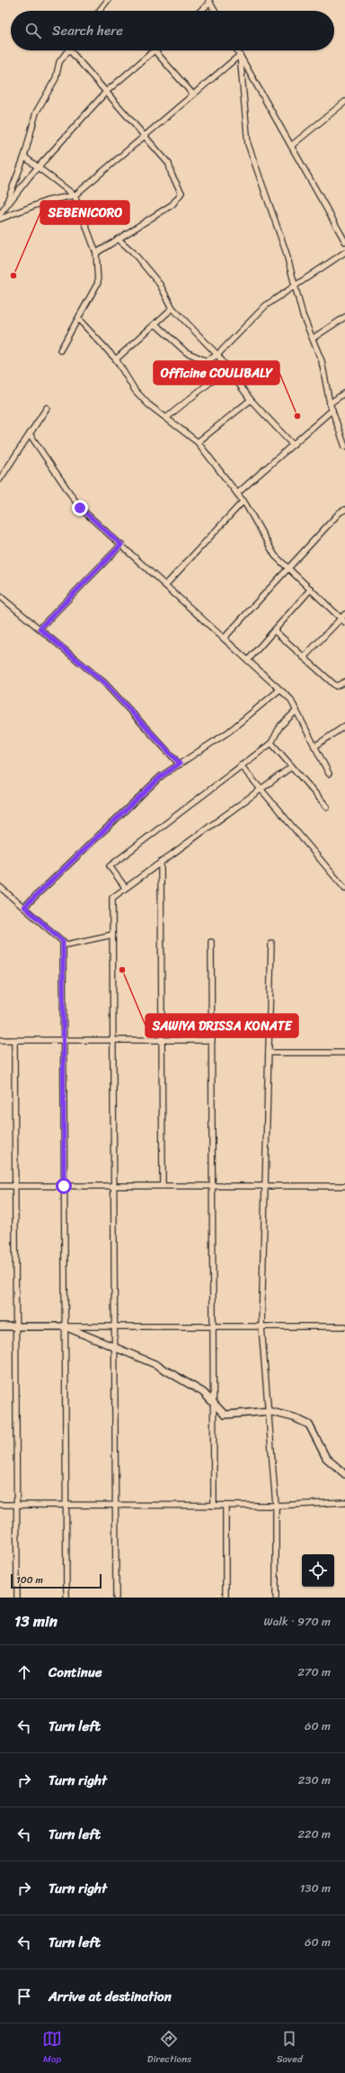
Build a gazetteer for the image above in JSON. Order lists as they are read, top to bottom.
{
  "places": ["SEBENICORO", "Officine COULIBALY", "SAWIYA DRISSA KONATE"],
  "scale_bar": "100 m",
  "page": {
    "search": "Search here",
    "scale": "100 m",
    "heading": ["13 min", "Walk · 970 m"],
    "list": [
      ["Continue", "270 m"],
      ["Turn left", "60 m"],
      ["Turn right", "230 m"],
      ["Turn left", "220 m"],
      ["Turn right", "130 m"],
      ["Turn left", "60 m"],
      "Arrive at destination"
    ],
    "nav": ["Map", "Directions", "Saved"]
  }
}
